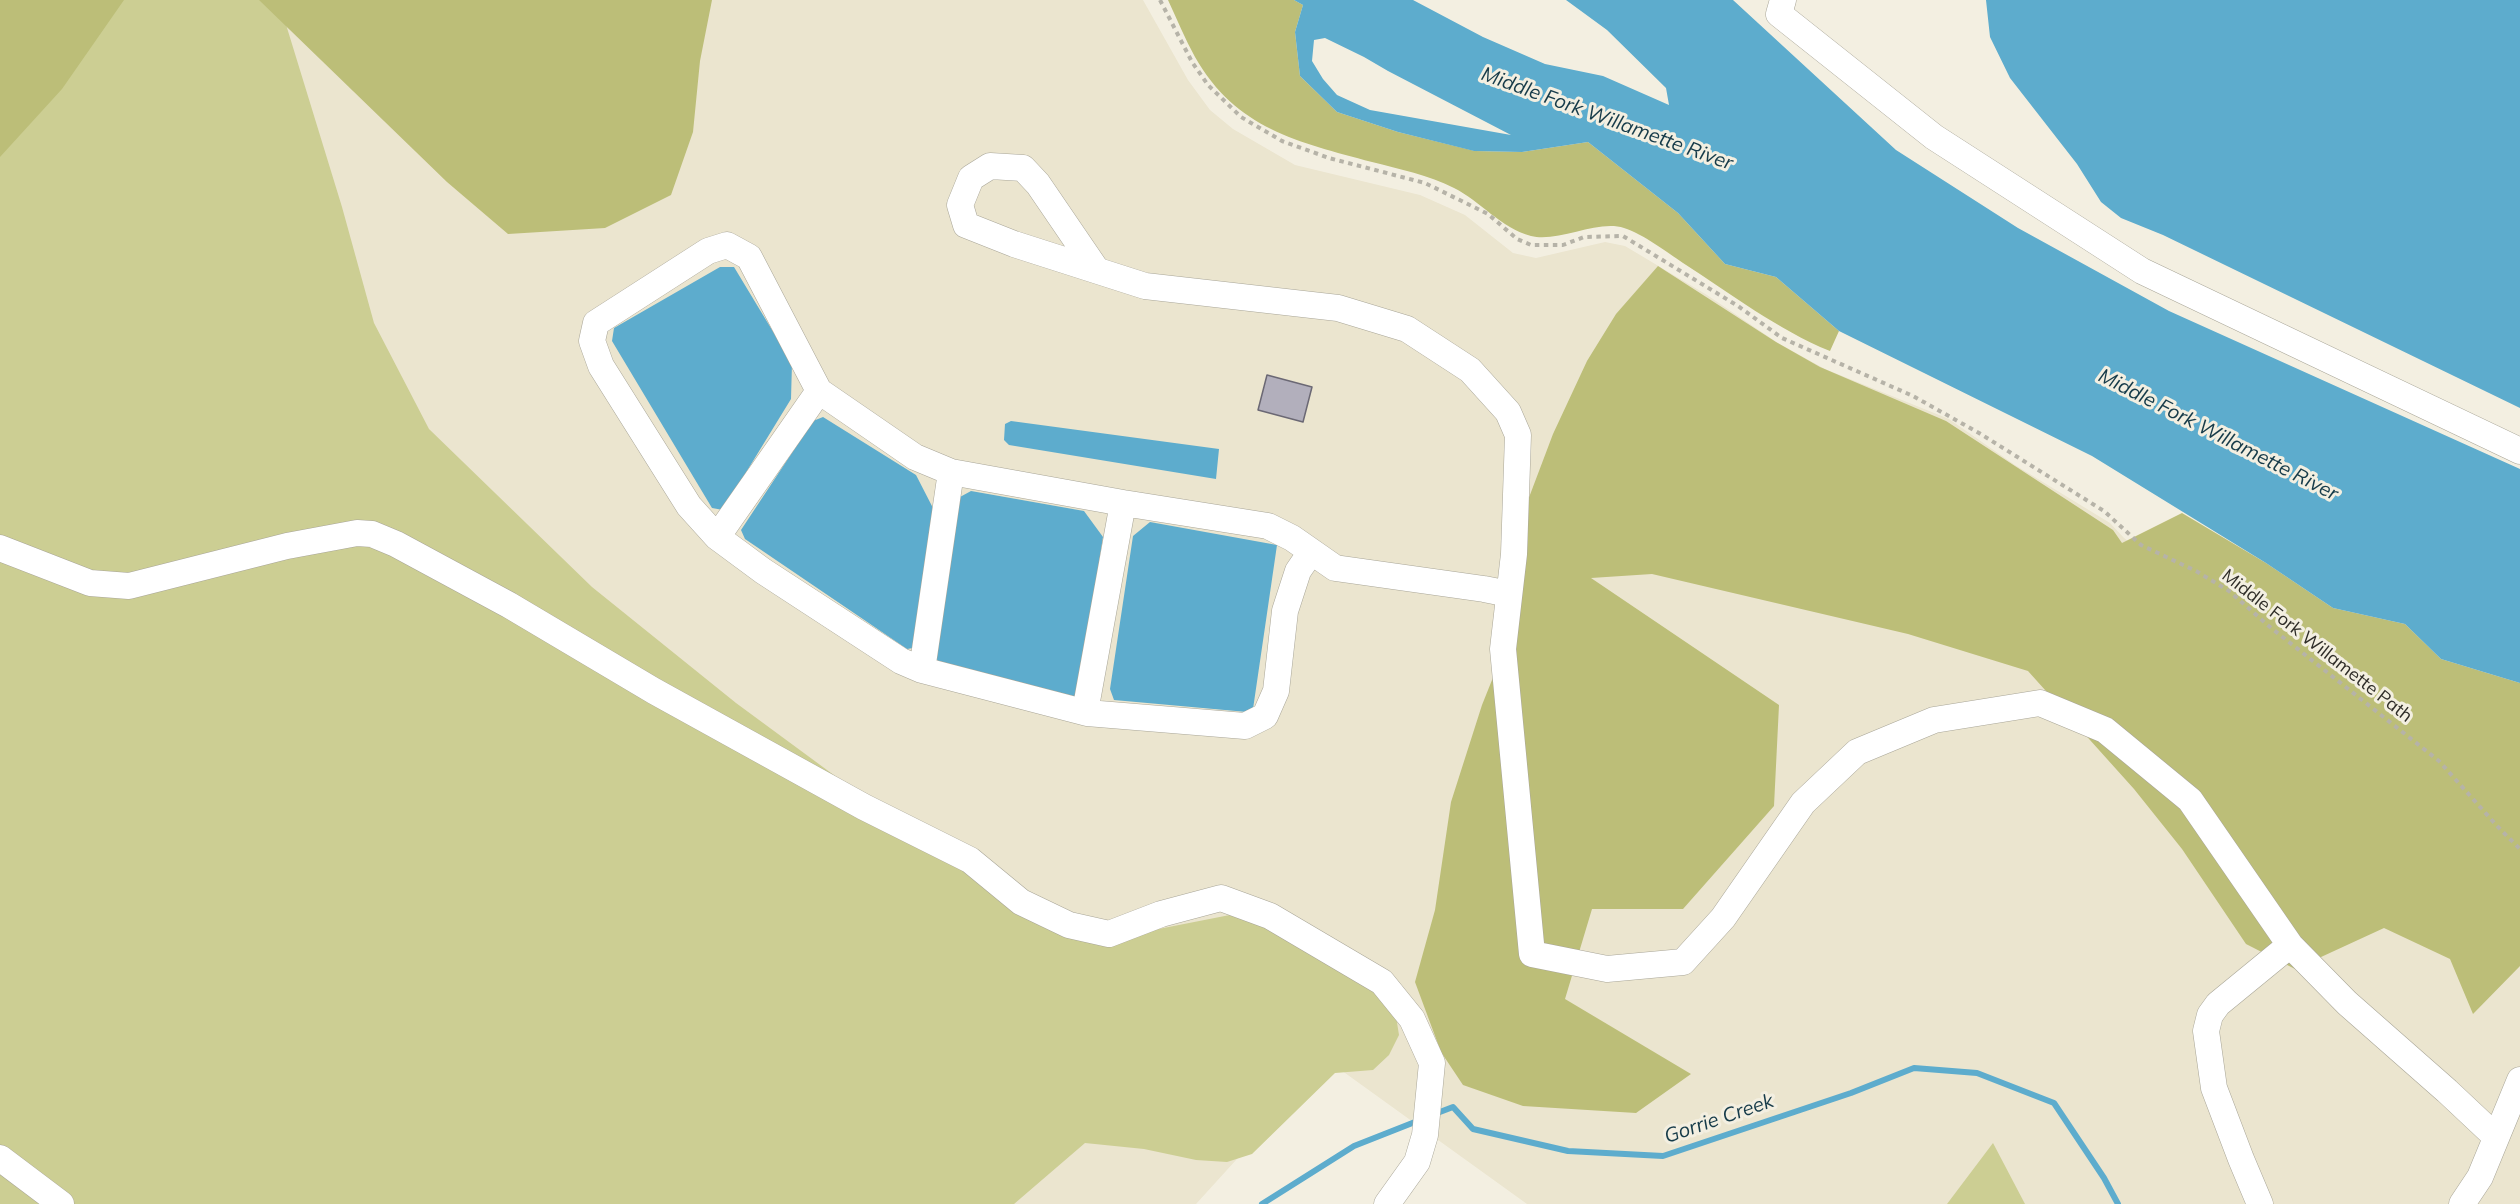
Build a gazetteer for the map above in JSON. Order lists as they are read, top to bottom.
{
  "streets": {
    "path": ["Middle Fork Willamette Path"]
  },
  "water": ["Middle Fork Willamette River", "Gorrie Creek"]
}
